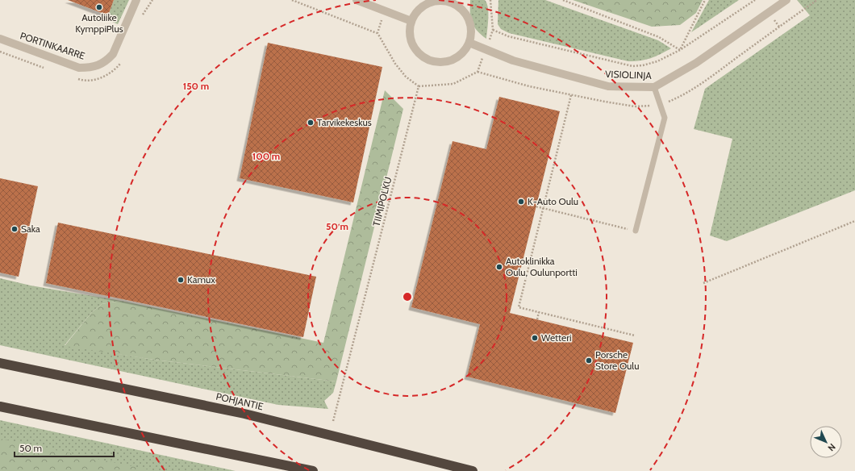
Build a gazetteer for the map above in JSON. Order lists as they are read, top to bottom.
{
  "streets": {
    "highway": ["POHJANTIE"],
    "street": ["PORTINKAARRE", "VISIOLINJA"],
    "path": ["TIIMIPOLKU"]
  },
  "places": [
    "Autoliike KymppiPlus",
    "Tarvikekeskus",
    "K-Auto Oulu",
    "Saka",
    "Autoklinikka Oulu, Oulunportti",
    "Kamux",
    "Wetteri",
    "Porsche Store Oulu"
  ],
  "scale_bar": "50 m",
  "north": "bottom right",
  "rings": ["150 m", "100 m", "50 m"]
}
